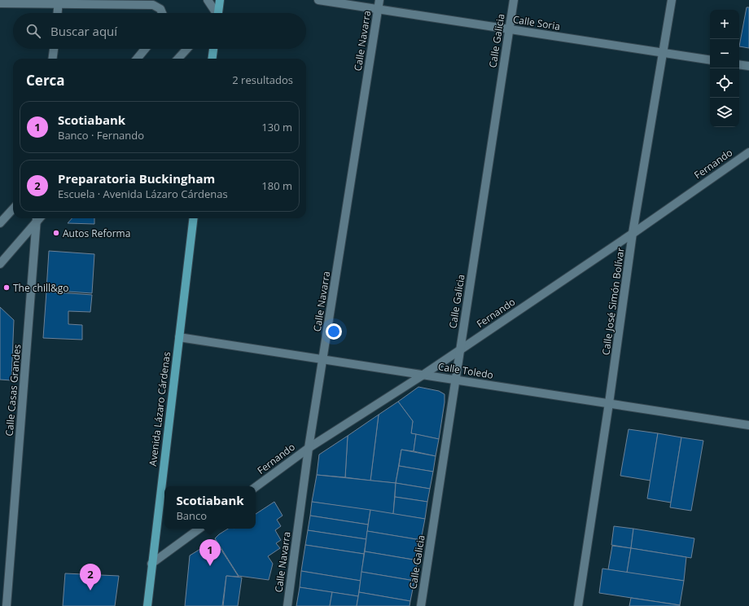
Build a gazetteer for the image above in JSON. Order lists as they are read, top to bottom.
{
  "streets": {
    "main road": ["Avenida Lázaro Cárdenas"],
    "street": [
      "Calle Soria",
      "Calle Navarra",
      "Calle Galicia",
      "Fernando",
      "Calle José Simón Bolívar",
      "Calle Toledo",
      "Calle Casas Grandes"
    ]
  },
  "crossings": [
    ["Calle Soria", "Calle Navarra"],
    ["Calle Soria", "Calle Galicia"],
    ["Calle Soria", "Calle José Simón Bolívar"],
    ["Calle Navarra", "Fernando"],
    ["Calle Navarra", "Calle Toledo"],
    ["Calle Galicia", "Fernando"],
    ["Calle Galicia", "Calle Toledo"],
    ["Fernando", "Calle José Simón Bolívar"],
    ["Fernando", "Calle Toledo"],
    ["Calle José Simón Bolívar", "Calle Toledo"],
    ["Calle Toledo", "Avenida Lázaro Cárdenas"]
  ],
  "places": ["Autos Reforma", "The chill&go"],
  "page": {
    "map_buttons": ["+", "−"],
    "search": "Buscar aquí",
    "heading": ["Cerca", "2 resultados"],
    "list": [
      {
        "mark": "1",
        "name": "Scotiabank",
        "note": "Banco · Fernando",
        "value": "130 m"
      },
      {
        "mark": "2",
        "name": "Preparatoria Buckingham",
        "note": "Escuela · Avenida Lázaro Cárdenas",
        "value": "180 m"
      }
    ],
    "popup": ["Scotiabank", "Banco"],
    "pins": ["1", "2"]
  }
}
